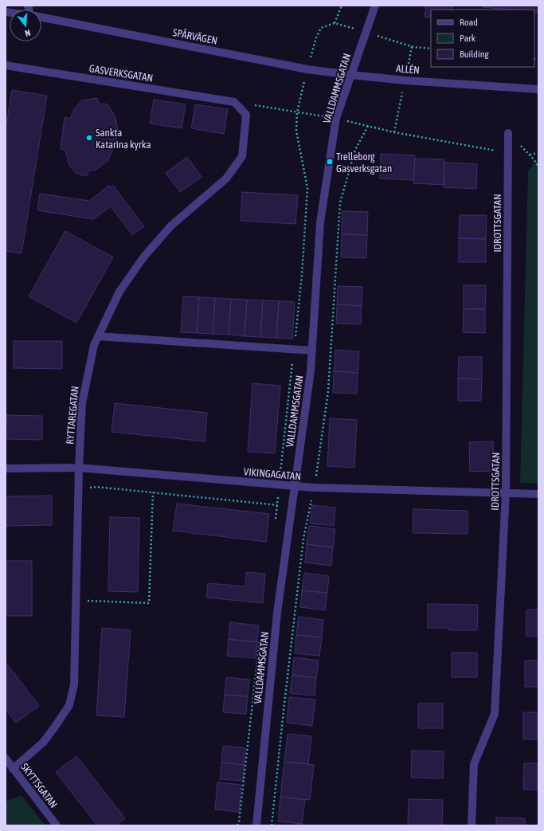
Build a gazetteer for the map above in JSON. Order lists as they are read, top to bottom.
{
  "streets": {
    "street": [
      "SPÅRVÄGEN",
      "ALLÉN",
      "GASVERKSGATAN",
      "VALLDAMMSGATAN",
      "IDROTTSGATAN",
      "RYTTAREGATAN",
      "VIKINGAGATAN",
      "SKYTTSGATAN"
    ]
  },
  "crossings": [
    ["SPÅRVÄGEN", "ALLÉN"],
    ["SPÅRVÄGEN", "VALLDAMMSGATAN"],
    ["ALLÉN", "VALLDAMMSGATAN"],
    ["GASVERKSGATAN", "RYTTAREGATAN"],
    ["VALLDAMMSGATAN", "VIKINGAGATAN"],
    ["IDROTTSGATAN", "VIKINGAGATAN"],
    ["RYTTAREGATAN", "VIKINGAGATAN"],
    ["RYTTAREGATAN", "SKYTTSGATAN"]
  ],
  "places": {
    "other": ["Sankta Katarina kyrka"],
    "transit": ["Trelleborg Gasverksgatan"]
  },
  "legend": ["Road", "Park", "Building"],
  "north": "bottom"
}
